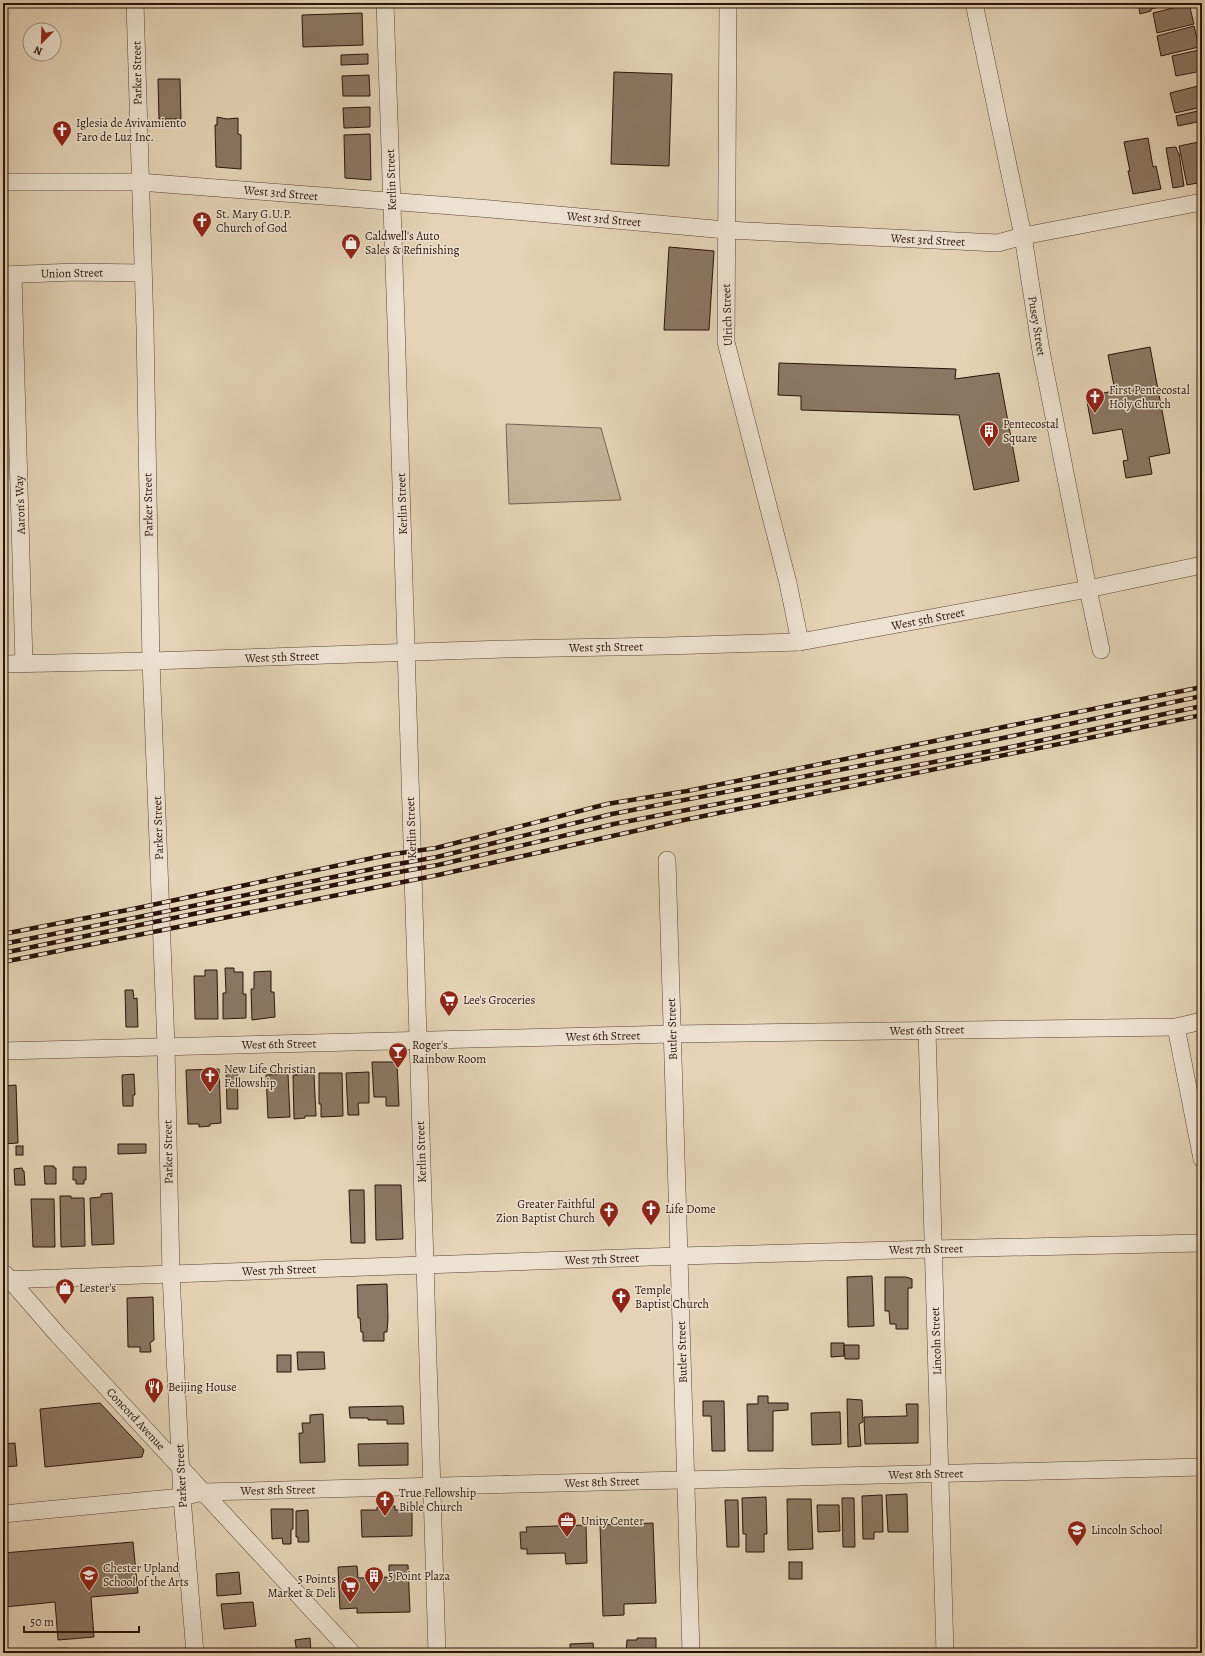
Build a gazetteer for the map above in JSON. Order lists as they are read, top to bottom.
{
  "streets": {
    "street": [
      "Parker Street",
      "Kerlin Street",
      "West 3rd Street",
      "Union Street",
      "Ulrich Street",
      "Pusey Street",
      "Aaron's Way",
      "West 5th Street",
      "Butler Street",
      "West 6th Street",
      "West 7th Street",
      "Lincoln Street",
      "Concord Avenue",
      "West 8th Street"
    ]
  },
  "crossings": [
    ["Parker Street", "West 3rd Street"],
    ["Parker Street", "Union Street"],
    ["Parker Street", "West 5th Street"],
    ["Parker Street", "West 6th Street"],
    ["Parker Street", "West 7th Street"],
    ["Parker Street", "Concord Avenue"],
    ["Parker Street", "West 8th Street"],
    ["Kerlin Street", "West 3rd Street"],
    ["Kerlin Street", "West 5th Street"],
    ["Kerlin Street", "West 6th Street"],
    ["Kerlin Street", "West 7th Street"],
    ["Kerlin Street", "West 8th Street"],
    ["West 3rd Street", "Ulrich Street"],
    ["West 3rd Street", "Pusey Street"],
    ["Union Street", "Aaron's Way"],
    ["Ulrich Street", "West 5th Street"],
    ["Pusey Street", "West 5th Street"],
    ["Aaron's Way", "West 5th Street"],
    ["Butler Street", "West 6th Street"],
    ["Butler Street", "West 7th Street"],
    ["Butler Street", "West 8th Street"],
    ["West 6th Street", "Lincoln Street"],
    ["West 7th Street", "Lincoln Street"],
    ["West 7th Street", "Concord Avenue"],
    ["Lincoln Street", "West 8th Street"],
    ["Concord Avenue", "West 8th Street"]
  ],
  "places": {
    "church": [
      "Iglesia de Avivamiento Faro de Luz Inc.",
      "St. Mary G.U.P. Church of God",
      "First Pentecostal Holy Church",
      "New Life Christian Fellowship",
      "Life Dome",
      "Greater Faithful Zion Baptist Church",
      "Temple Baptist Church",
      "True Fellowship Bible Church"
    ],
    "shop": ["Caldwell's Auto Sales & Refinishing", "Lester's"],
    "building": ["Pentecostal Square", "5 Point Plaza"],
    "supermarket": ["Lee's Groceries", "5 Points Market & Deli"],
    "bar": ["Roger's Rainbow Room"],
    "restaurant": ["Beijing House"],
    "office": ["Unity Center"],
    "school or university": ["Lincoln School", "Chester Upland School of the Arts"]
  },
  "scale_bar": "50 m",
  "north": "bottom left"
}
